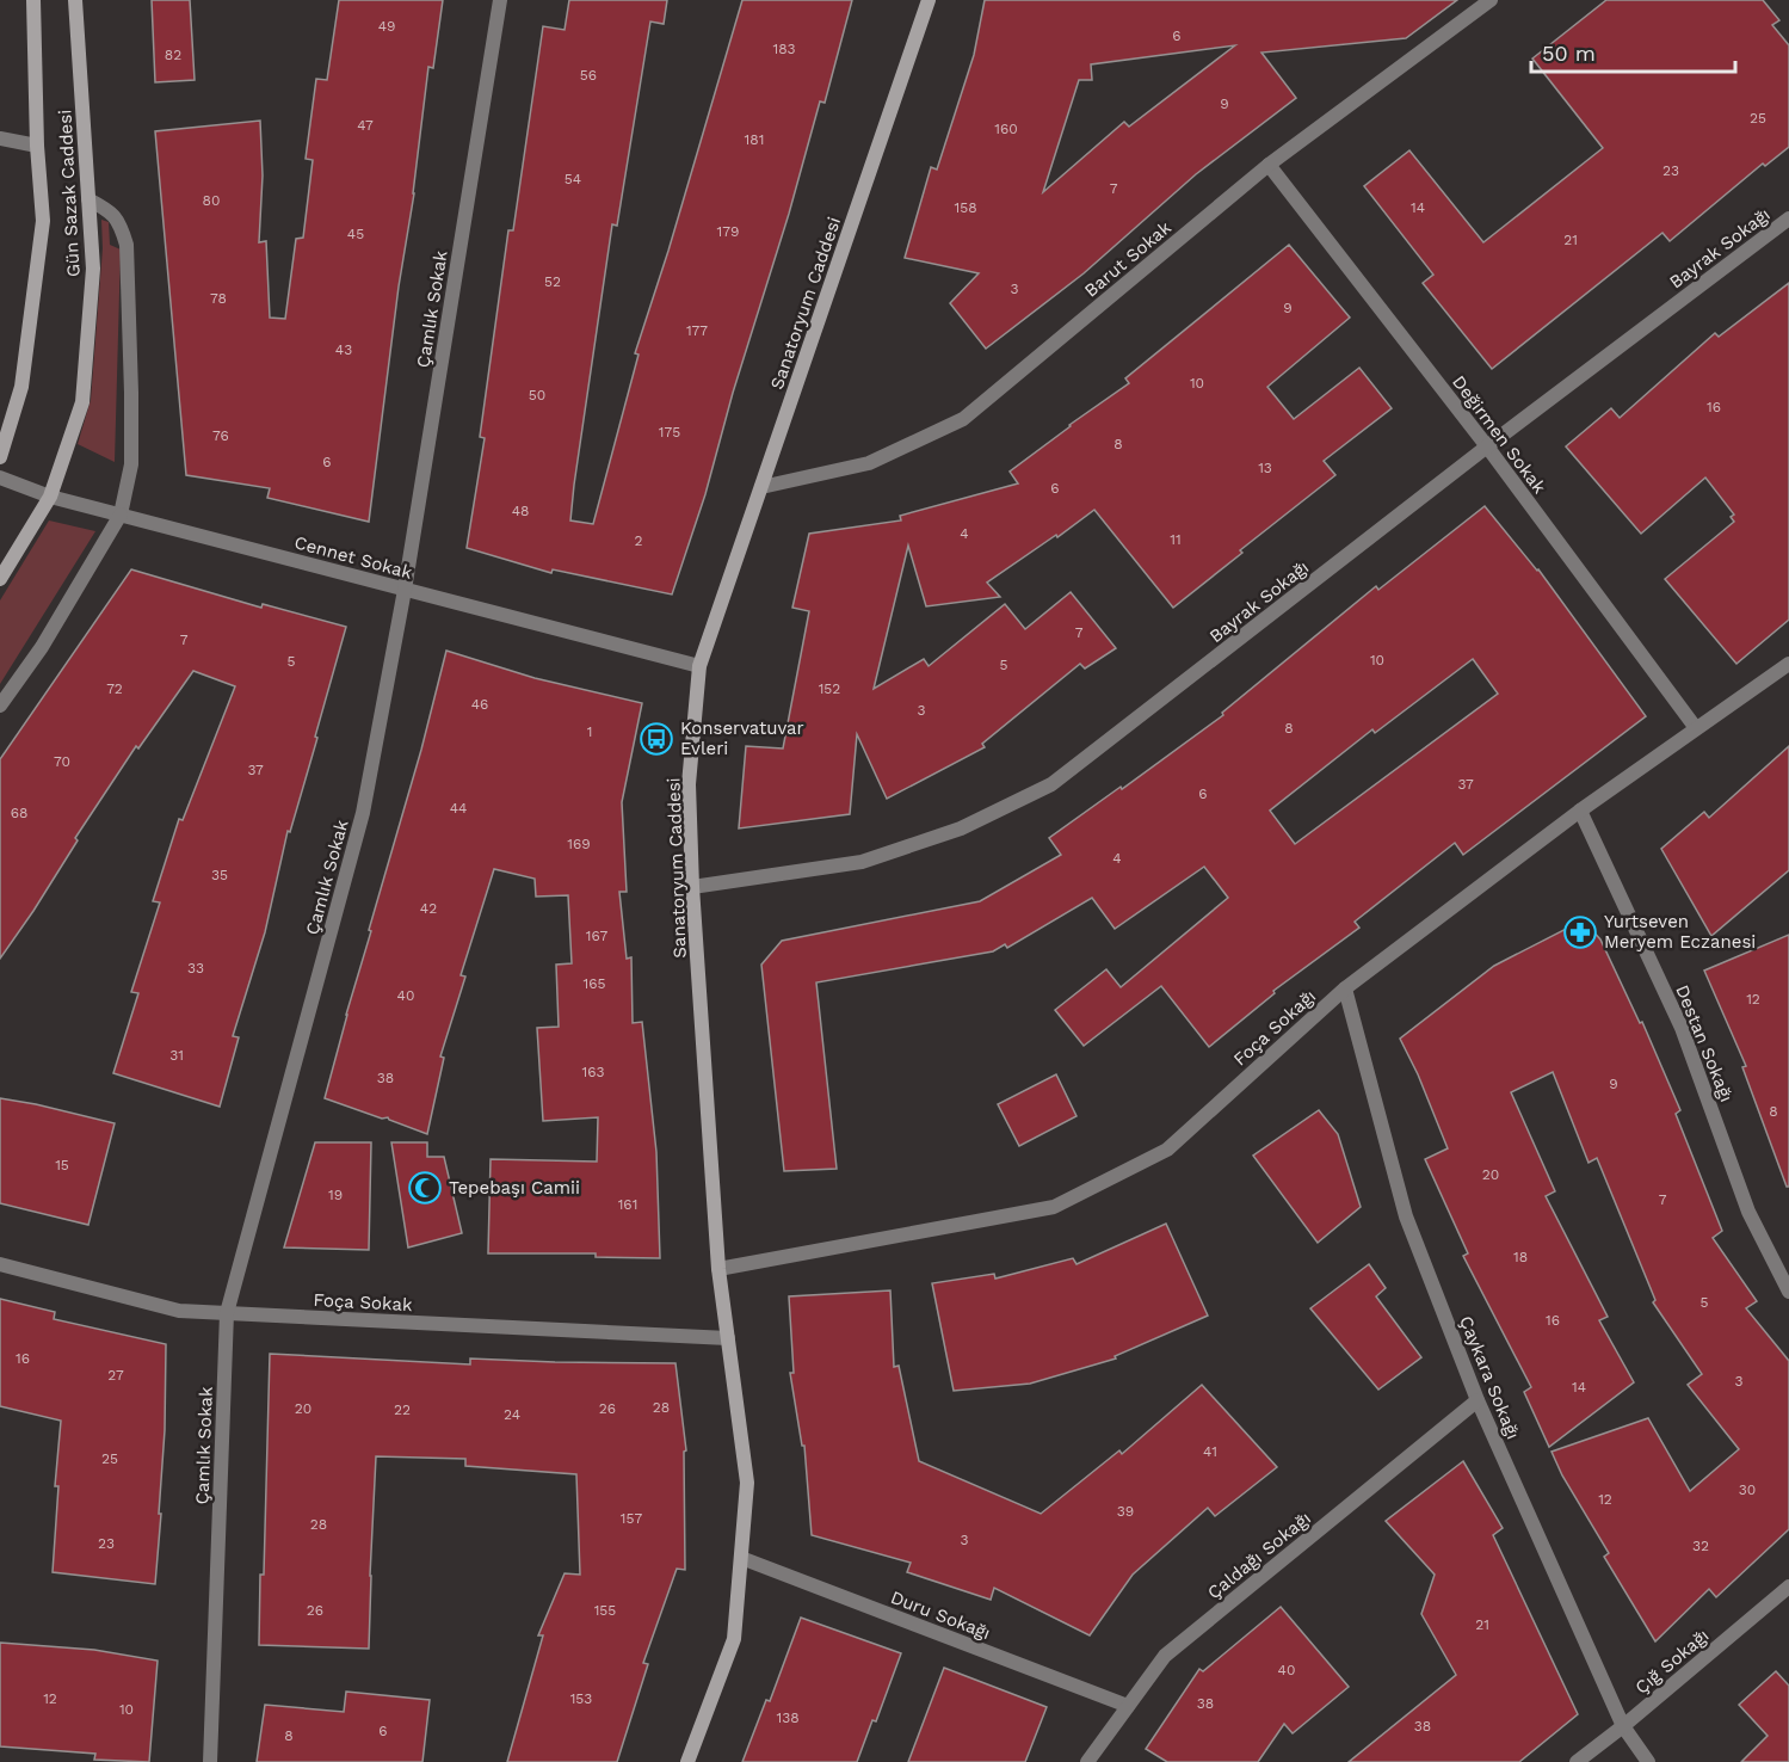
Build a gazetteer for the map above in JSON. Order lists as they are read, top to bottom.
{
  "streets": {
    "main road": ["Gün Sazak Caddesi", "Sanatoryum Caddesi"],
    "street": [
      "Bayrak Sokağı",
      "Barut Sokak",
      "Çamlık Sokak",
      "Değirmen Sokak",
      "Cennet Sokak",
      "Foça Sokağı",
      "Destan Sokağı",
      "Foça Sokak",
      "Çaykara Sokağı",
      "Çaldağı Sokağı",
      "Duru Sokağı",
      "Çığ Sokağı"
    ]
  },
  "crossings": [
    ["Gün Sazak Caddesi", "Cennet Sokak"],
    ["Bayrak Sokağı", "Sanatoryum Caddesi"],
    ["Bayrak Sokağı", "Değirmen Sokak"],
    ["Barut Sokak", "Sanatoryum Caddesi"],
    ["Barut Sokak", "Değirmen Sokak"],
    ["Sanatoryum Caddesi", "Cennet Sokak"],
    ["Sanatoryum Caddesi", "Foça Sokağı"],
    ["Sanatoryum Caddesi", "Foça Sokak"],
    ["Sanatoryum Caddesi", "Duru Sokağı"],
    ["Çamlık Sokak", "Cennet Sokak"],
    ["Çamlık Sokak", "Foça Sokak"],
    ["Değirmen Sokak", "Foça Sokağı"],
    ["Foça Sokağı", "Destan Sokağı"],
    ["Foça Sokağı", "Çaykara Sokağı"],
    ["Çaykara Sokağı", "Çaldağı Sokağı"],
    ["Çaykara Sokağı", "Çığ Sokağı"],
    ["Çaldağı Sokağı", "Duru Sokağı"]
  ],
  "places": {
    "bus stop": ["Konservatuvar Evleri"],
    "pharmacy": ["Yurtseven Meryem Eczanesi"],
    "mosque": ["Tepebaşı Camii"]
  },
  "house_numbers": [
    "49",
    "6",
    "183",
    "82",
    "56",
    "9",
    "25",
    "47",
    "160",
    "181",
    "23",
    "54",
    "7",
    "80",
    "158",
    "14",
    "179",
    "45",
    "21",
    "52",
    "3",
    "78",
    "9",
    "177",
    "43",
    "10",
    "50",
    "16",
    "175",
    "76",
    "8",
    "6",
    "13",
    "6",
    "48",
    "4",
    "11",
    "2",
    "7",
    "7",
    "10",
    "5",
    "5",
    "72",
    "152",
    "46",
    "3",
    "8",
    "1",
    "70",
    "37",
    "37",
    "6",
    "44",
    "68",
    "169",
    "4",
    "35",
    "42",
    "167",
    "33",
    "165",
    "40",
    "12",
    "31",
    "163",
    "38",
    "9",
    "8",
    "15",
    "20",
    "19",
    "7",
    "161",
    "18",
    "5",
    "16",
    "16",
    "27",
    "3",
    "14",
    "28",
    "20",
    "26",
    "22",
    "24",
    "41",
    "25",
    "30",
    "12",
    "39",
    "157",
    "28",
    "3",
    "23",
    "32",
    "26",
    "155",
    "21",
    "40",
    "12",
    "153",
    "38",
    "10",
    "138",
    "38",
    "6",
    "8"
  ],
  "scale_bar": "50 m"
}
